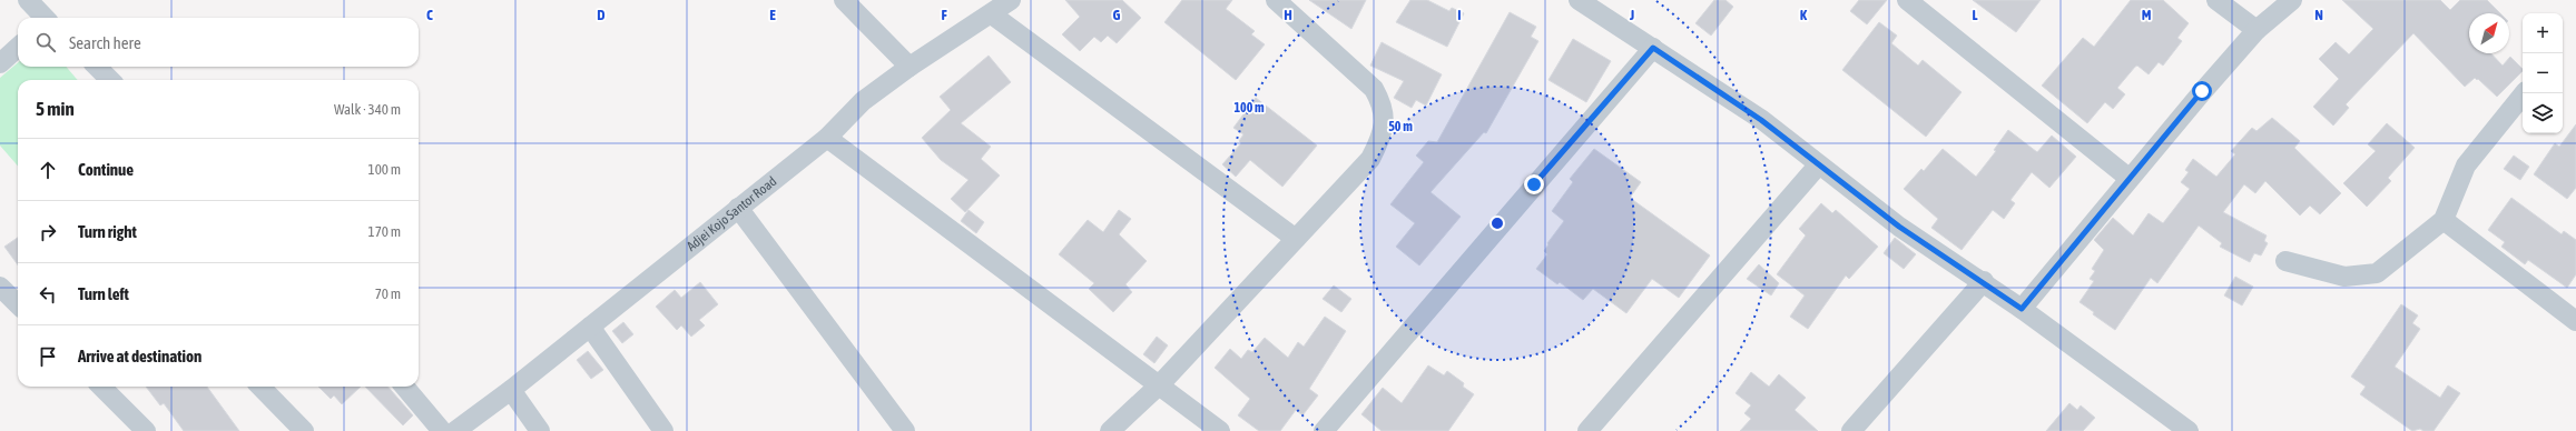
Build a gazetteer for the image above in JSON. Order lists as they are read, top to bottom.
{
  "streets": {
    "street": ["Adjei Kojo Santor Road"]
  },
  "north": "top right",
  "page": {
    "map_buttons": ["+", "−"],
    "search": "Search here",
    "heading": ["5 min", "Walk · 340 m"],
    "list": [
      ["Continue", "100 m"],
      ["Turn right", "170 m"],
      ["Turn left", "70 m"],
      "Arrive at destination"
    ]
  },
  "grid": {
    "columns": [
      "C",
      "D",
      "E",
      "F",
      "G",
      "H",
      "I",
      "J",
      "K",
      "L",
      "M",
      "N"
    ]
  },
  "rings": ["100 m", "50 m"]
}
